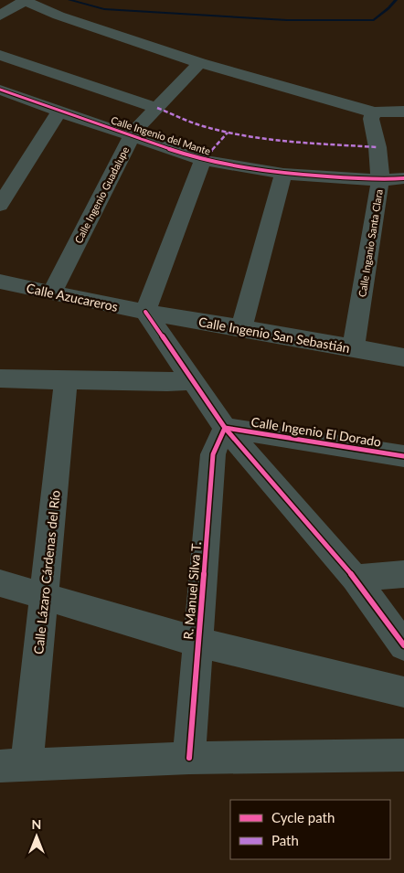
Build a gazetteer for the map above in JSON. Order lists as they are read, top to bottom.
{
  "streets": {
    "street": [
      "Calle Ingenio del Mante",
      "Calle Ingenio Guadalupe",
      "Calle Inganio Santa Clara",
      "Calle Azucareros",
      "Calle Ingenio San Sebastián",
      "Calle Ingenio El Dorado",
      "Calle Lázaro Cárdenas del Río",
      "R. Manuel Silva T."
    ]
  },
  "crossings": [
    ["Calle Ingenio del Mante", "Calle Ingenio Guadalupe"],
    ["Calle Ingenio del Mante", "Calle Inganio Santa Clara"],
    ["Calle Ingenio Guadalupe", "Calle Azucareros"],
    ["Calle Inganio Santa Clara", "Calle Ingenio San Sebastián"],
    ["Calle Azucareros", "Calle Ingenio San Sebastián"],
    ["Calle Ingenio El Dorado", "R. Manuel Silva T."]
  ],
  "legend": ["Cycle path", "Path"],
  "north": "top"
}
